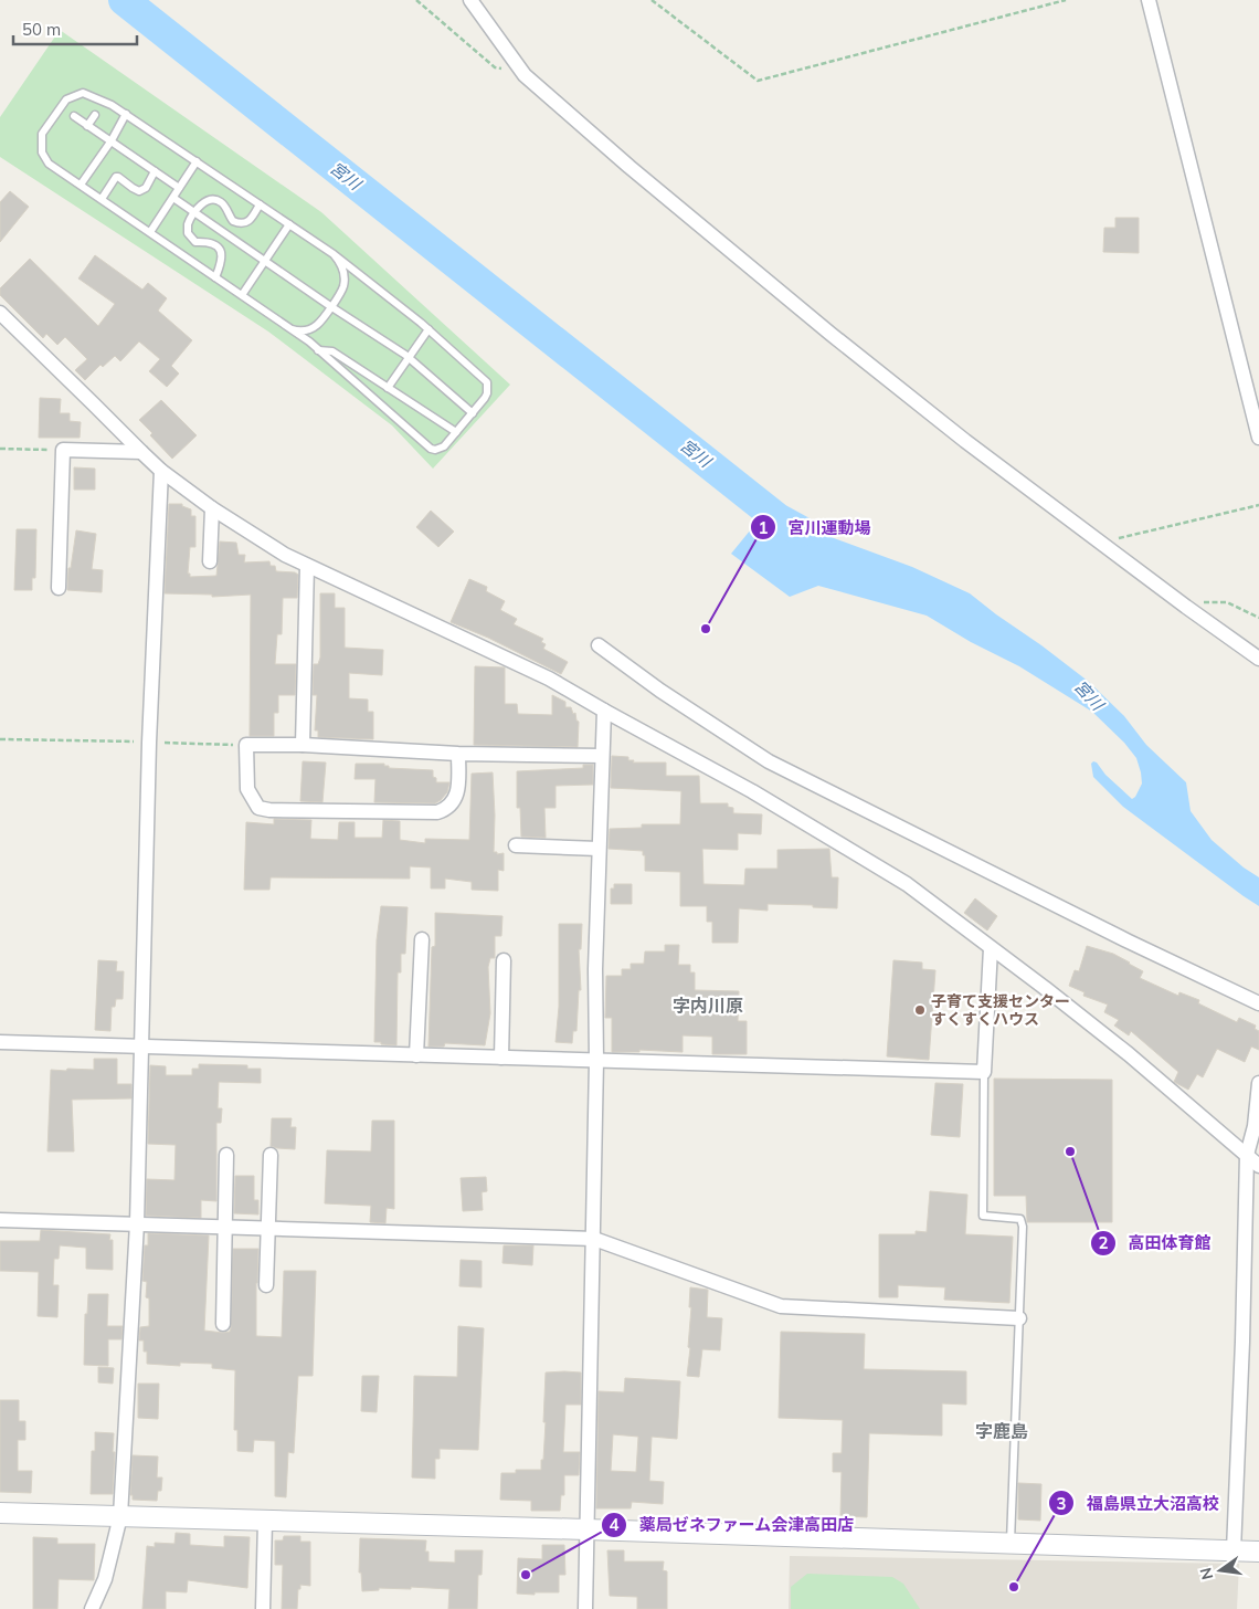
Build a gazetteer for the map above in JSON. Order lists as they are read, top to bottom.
{
  "districts": ["字内川原", "字鹿島"],
  "water": ["宮川"],
  "places": [
    "宮川運動場",
    "子育て支援センター すくすくハウス",
    "高田体育館",
    "薬局ゼネファーム会津高田店",
    "福島県立大沼高校"
  ],
  "scale_bar": "50 m",
  "north": "left"
}
